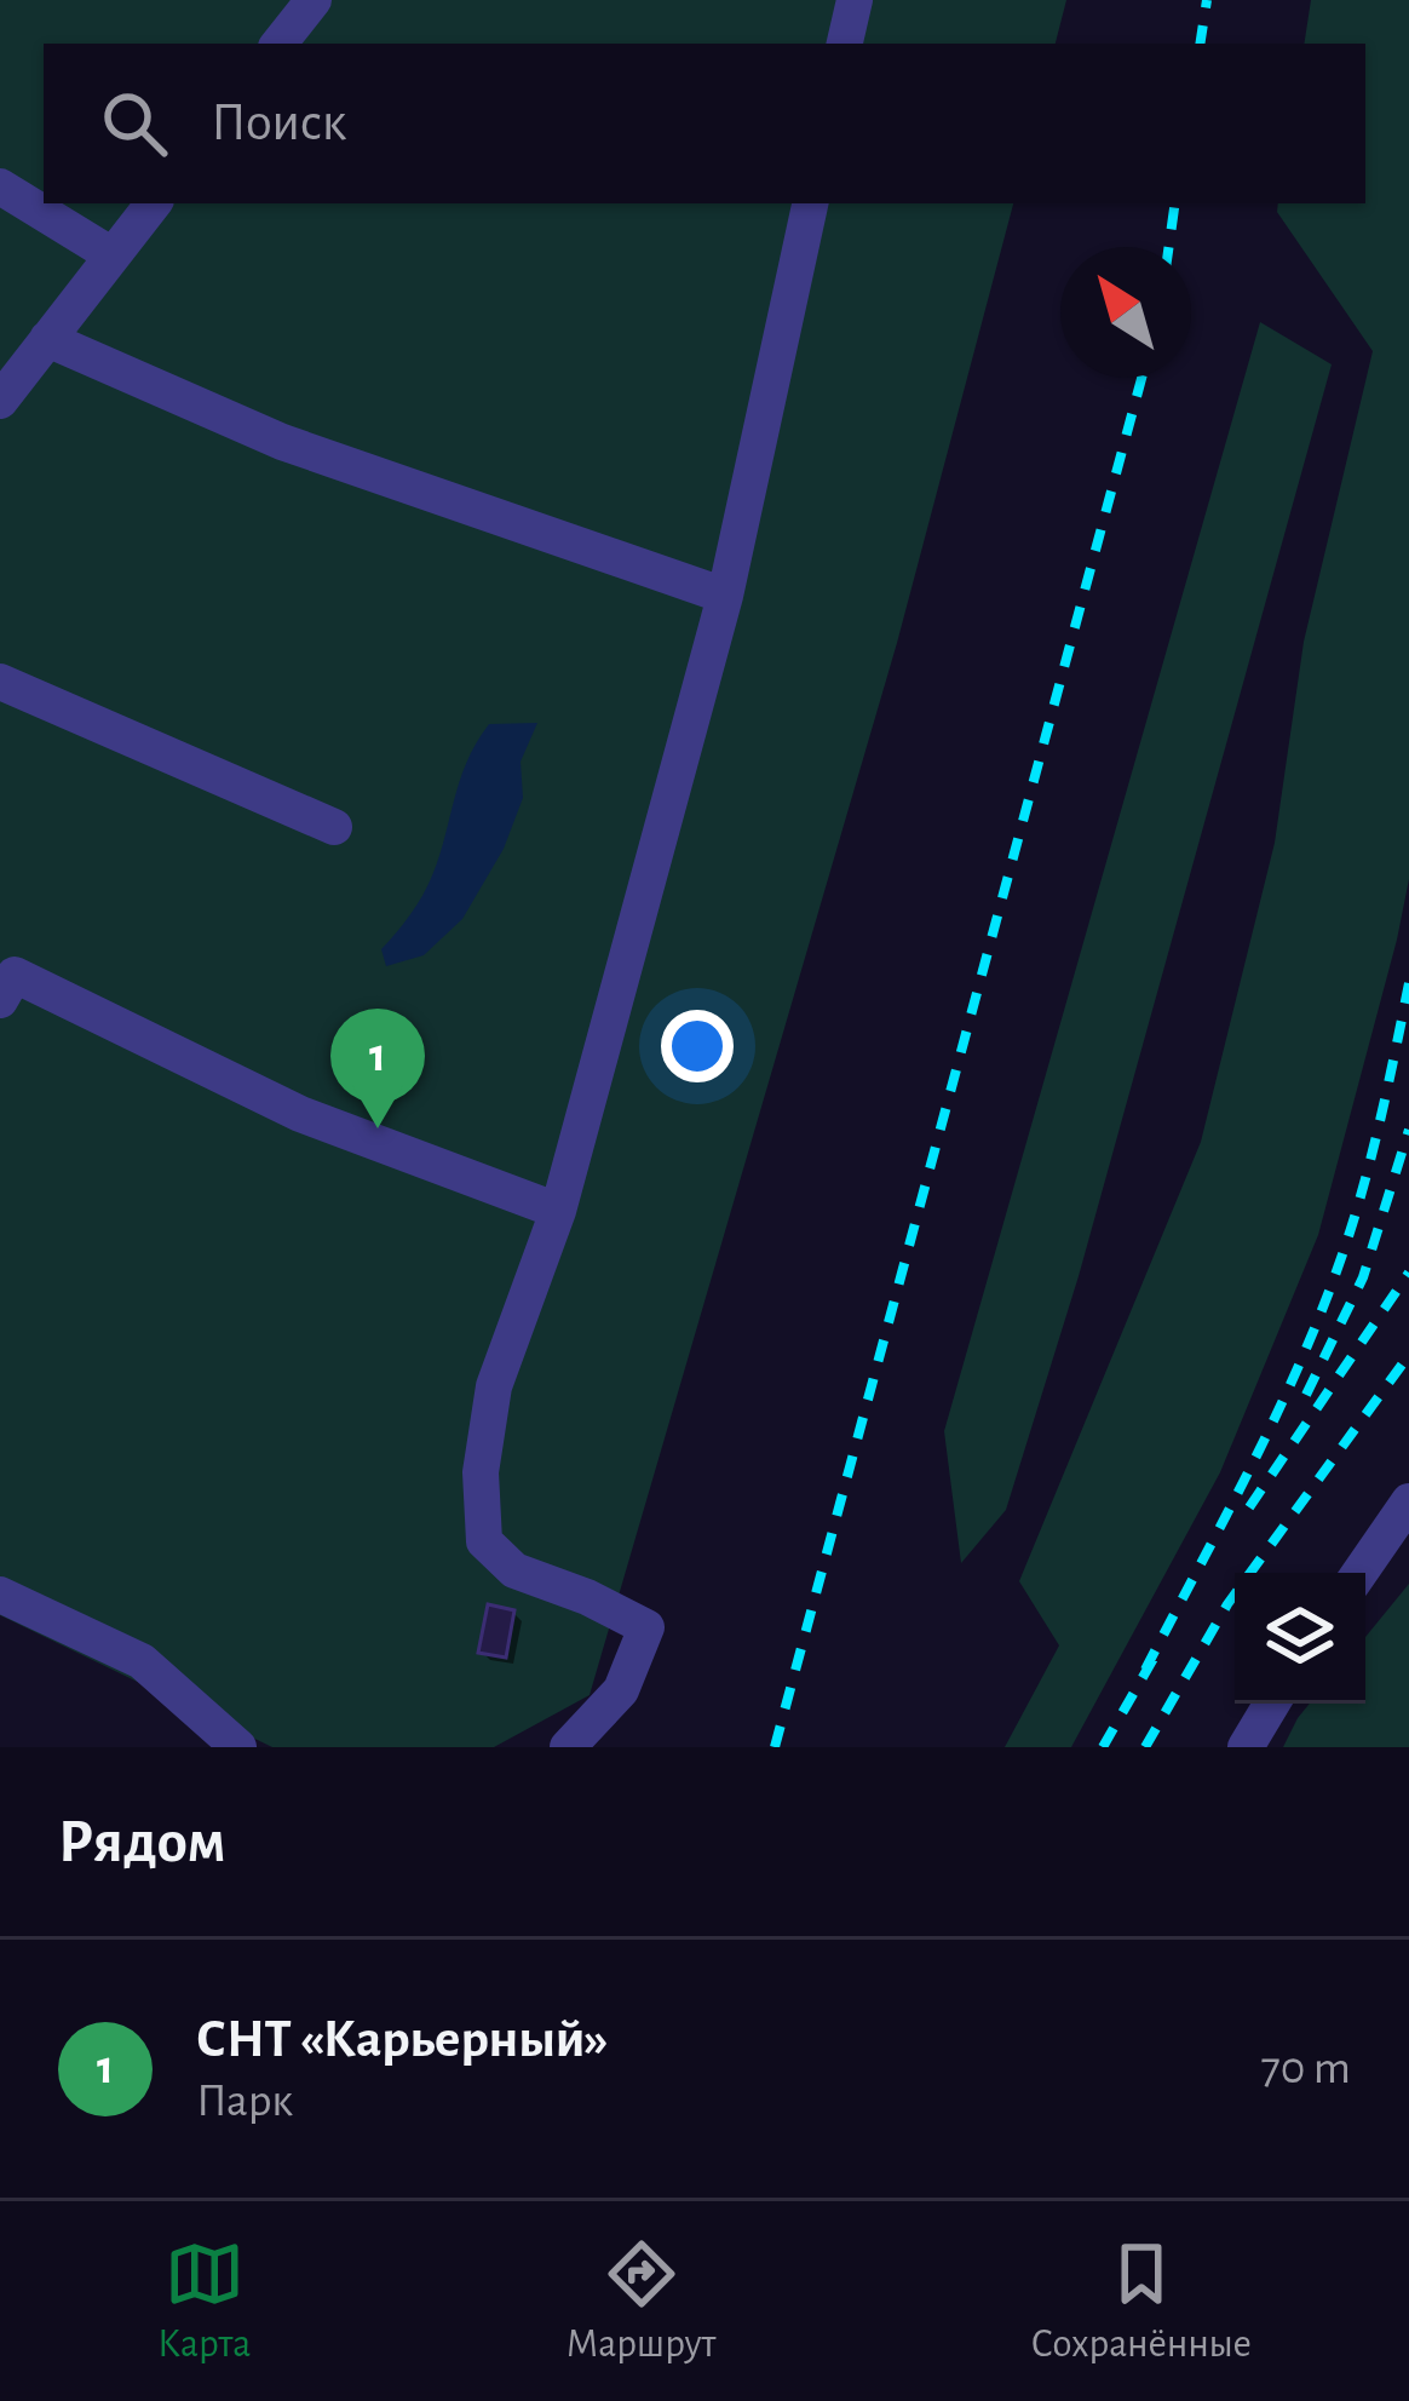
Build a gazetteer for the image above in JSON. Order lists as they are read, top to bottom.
{
  "north": "top left",
  "page": {
    "search": "Поиск",
    "pins": "1",
    "heading": "Рядом",
    "list": [
      {
        "mark": "1",
        "name": "СНТ «Карьерный»",
        "note": "Парк",
        "value": "70 m"
      }
    ],
    "nav": ["Карта", "Маршрут", "Сохранённые"]
  }
}
